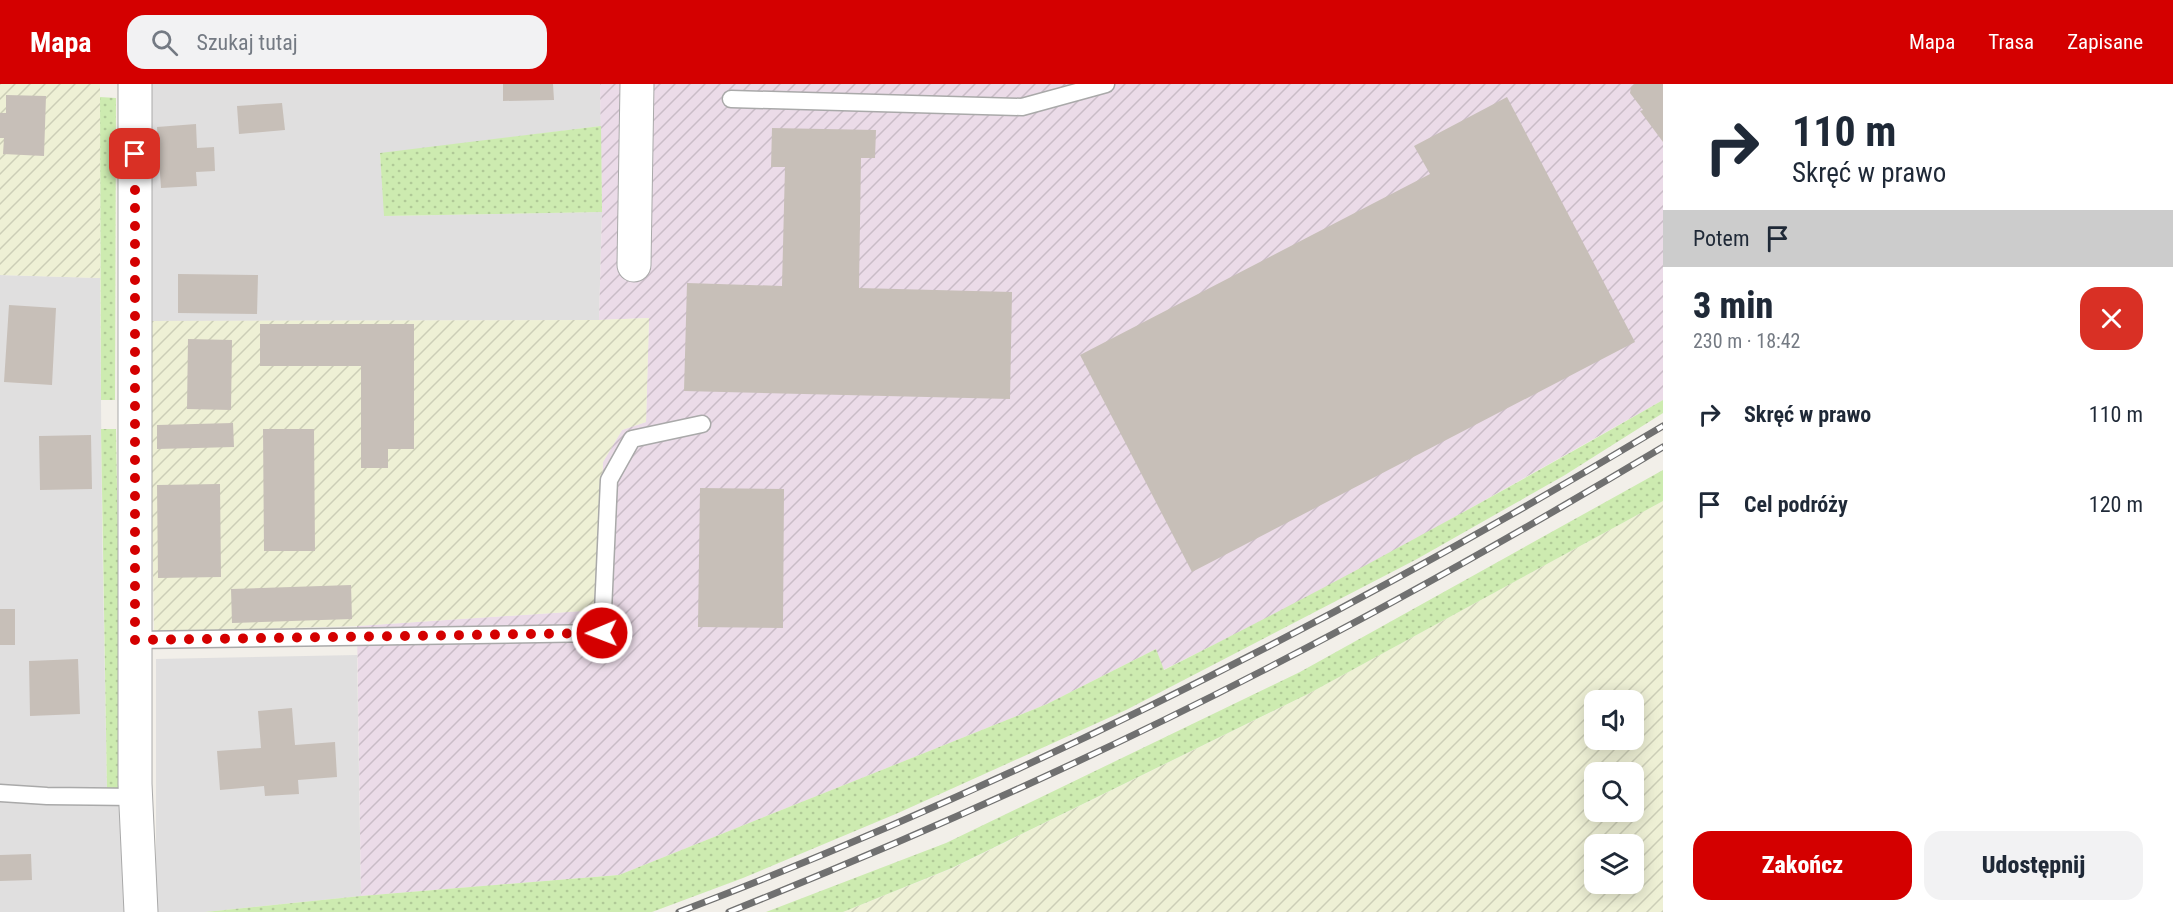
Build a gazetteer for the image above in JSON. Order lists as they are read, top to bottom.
{
  "page": {
    "header": "Mapa",
    "search": "Szukaj tutaj",
    "nav": ["Mapa", "Trasa", "Zapisane"],
    "turn": ["110 m", "Skręć w prawo"],
    "then": "Potem",
    "heading": ["3 min", "230 m · 18:42"],
    "list": [
      {
        "name": "Skręć w prawo",
        "value": "110 m"
      },
      {
        "name": "Cel podróży",
        "value": "120 m"
      }
    ],
    "buttons": ["Zakończ", "Udostępnij"]
  }
}
